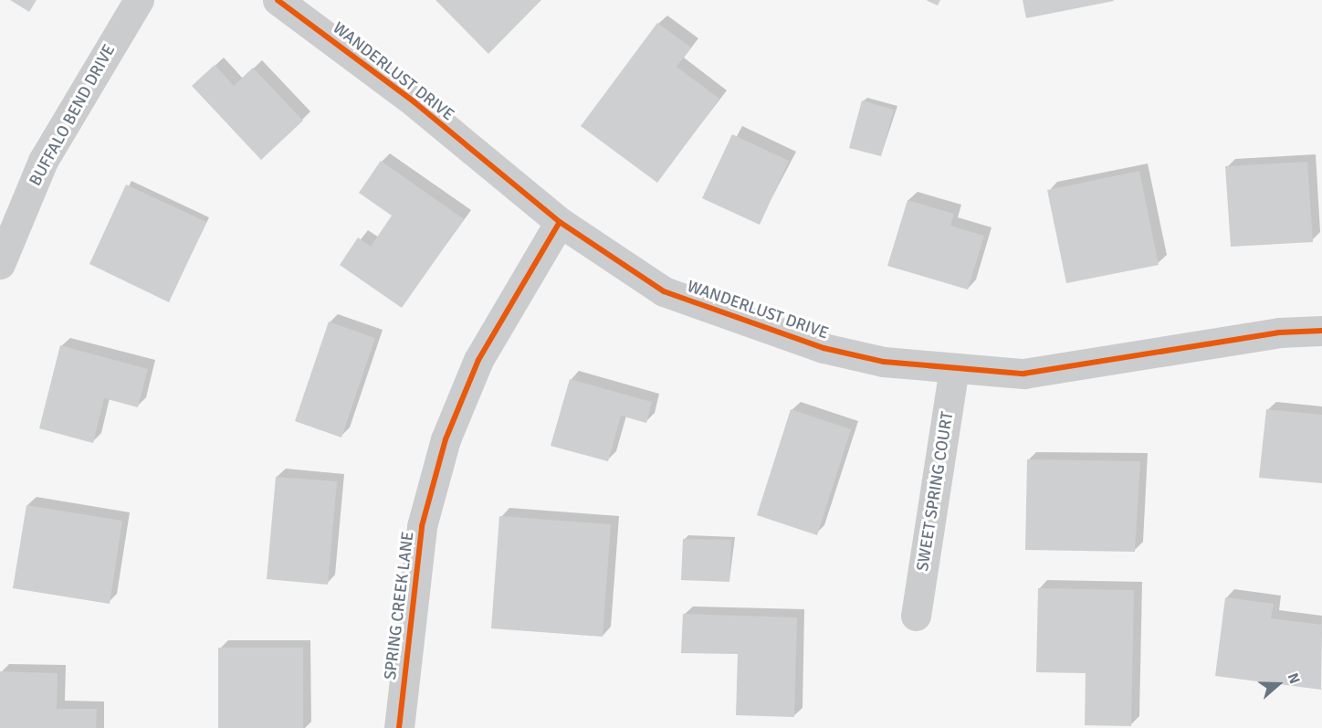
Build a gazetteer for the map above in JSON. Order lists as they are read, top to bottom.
{
  "streets": {
    "street": [
      "WANDERLUST DRIVE",
      "BUFFALO BEND DRIVE",
      "SWEET SPRING COURT",
      "SPRING CREEK LANE"
    ]
  },
  "crossings": [
    ["WANDERLUST DRIVE", "SWEET SPRING COURT"],
    ["WANDERLUST DRIVE", "SPRING CREEK LANE"]
  ],
  "north": "right"
}
